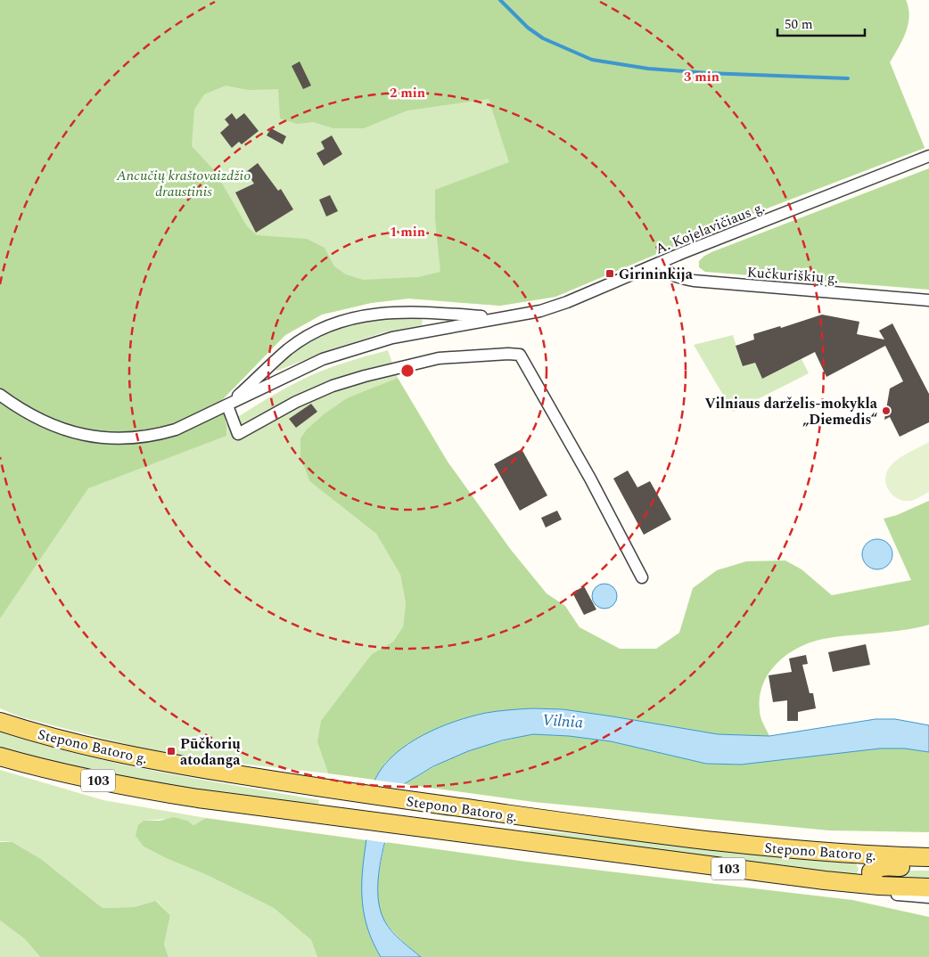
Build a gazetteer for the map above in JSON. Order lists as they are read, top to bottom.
{
  "streets": {
    "main road": ["Stepono Batoro g.", "103"],
    "street": ["A. Kojelavičiaus g.", "Kučkuriškių g."]
  },
  "crossings": [
    ["A. Kojelavičiaus g.", "Kučkuriškių g."]
  ],
  "water": ["Vilnia"],
  "parks": ["Ancučių kraštovaizdžio draustinis"],
  "places": {
    "transit": ["Girininkija", "Pūčkorių atodanga"],
    "other": ["Vilniaus darželis-mokykla „Diemedis“"]
  },
  "scale_bar": "50 m",
  "rings": ["3 min", "2 min", "1 min"]
}
